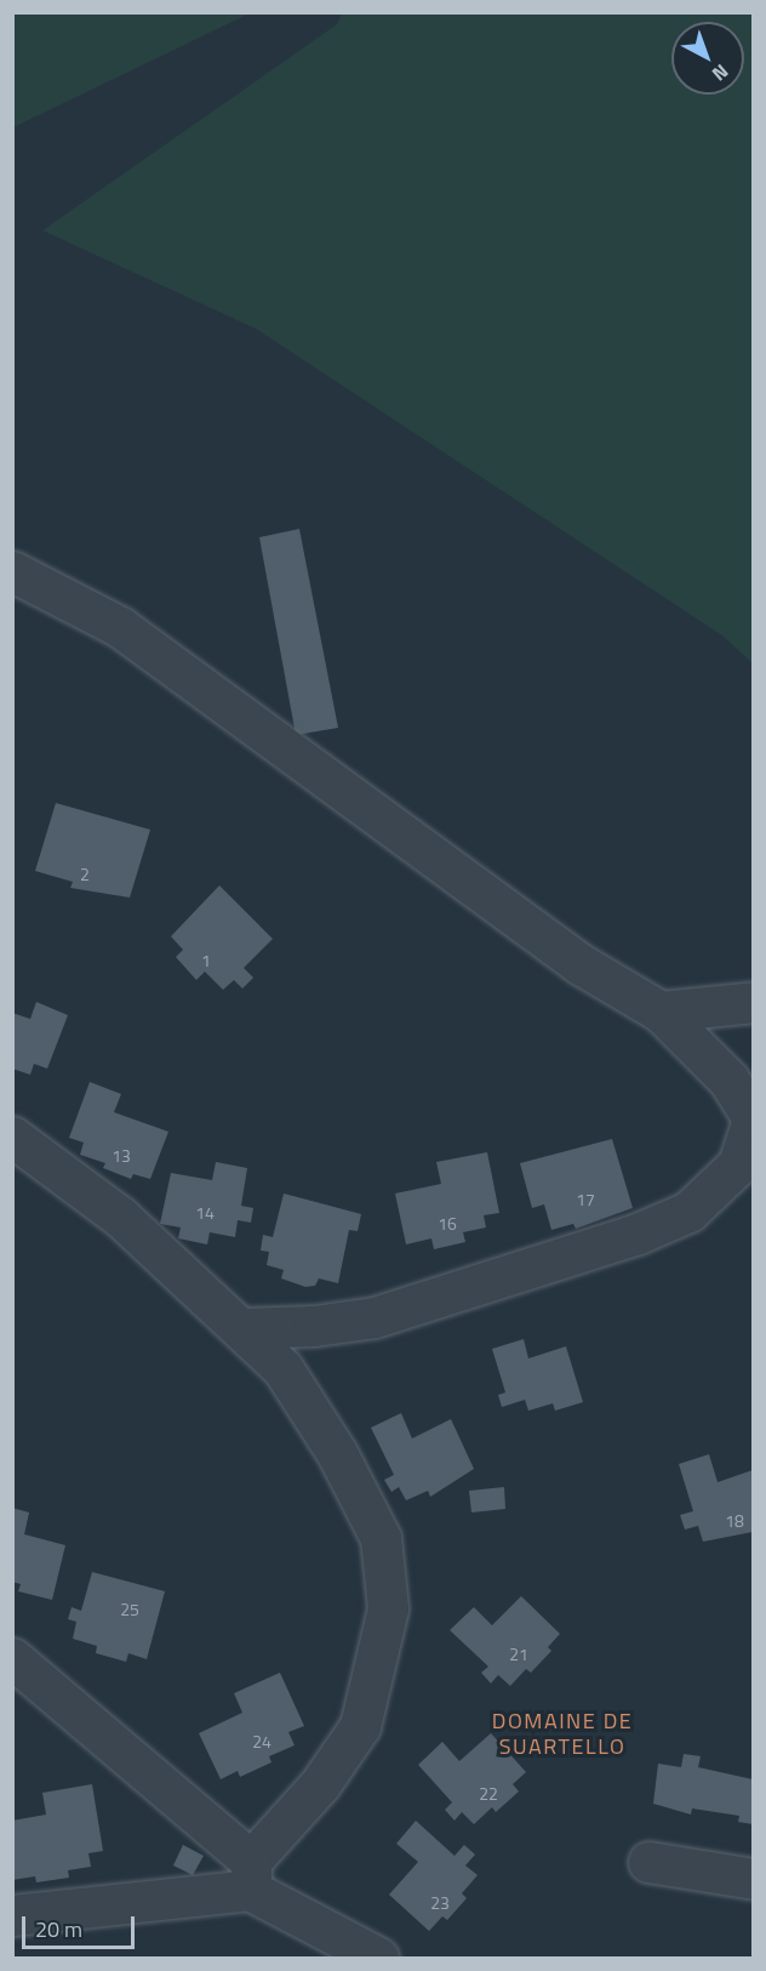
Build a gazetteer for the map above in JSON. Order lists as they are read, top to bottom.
{
  "districts": ["DOMAINE DE SUARTELLO"],
  "house_numbers": [
    "2",
    "1",
    "13",
    "17",
    "14",
    "16",
    "18",
    "25",
    "21",
    "24",
    "22",
    "23"
  ],
  "scale_bar": "20 m",
  "north": "bottom right"
}
